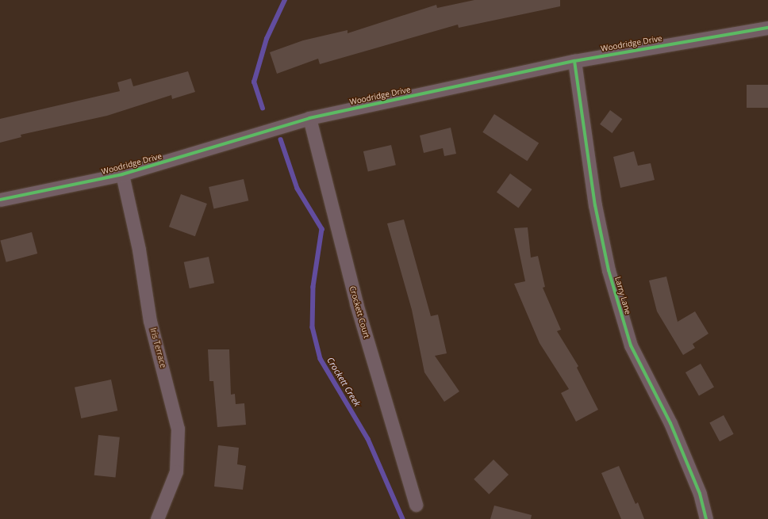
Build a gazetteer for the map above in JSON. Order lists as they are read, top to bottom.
{
  "streets": {
    "street": [
      "Woodridge Drive",
      "Larry Lane",
      "Crockett Court",
      "Iris Terrace"
    ]
  },
  "crossings": [
    ["Woodridge Drive", "Larry Lane"],
    ["Woodridge Drive", "Crockett Court"],
    ["Woodridge Drive", "Iris Terrace"]
  ],
  "water": ["Crockett Creek"]
}
